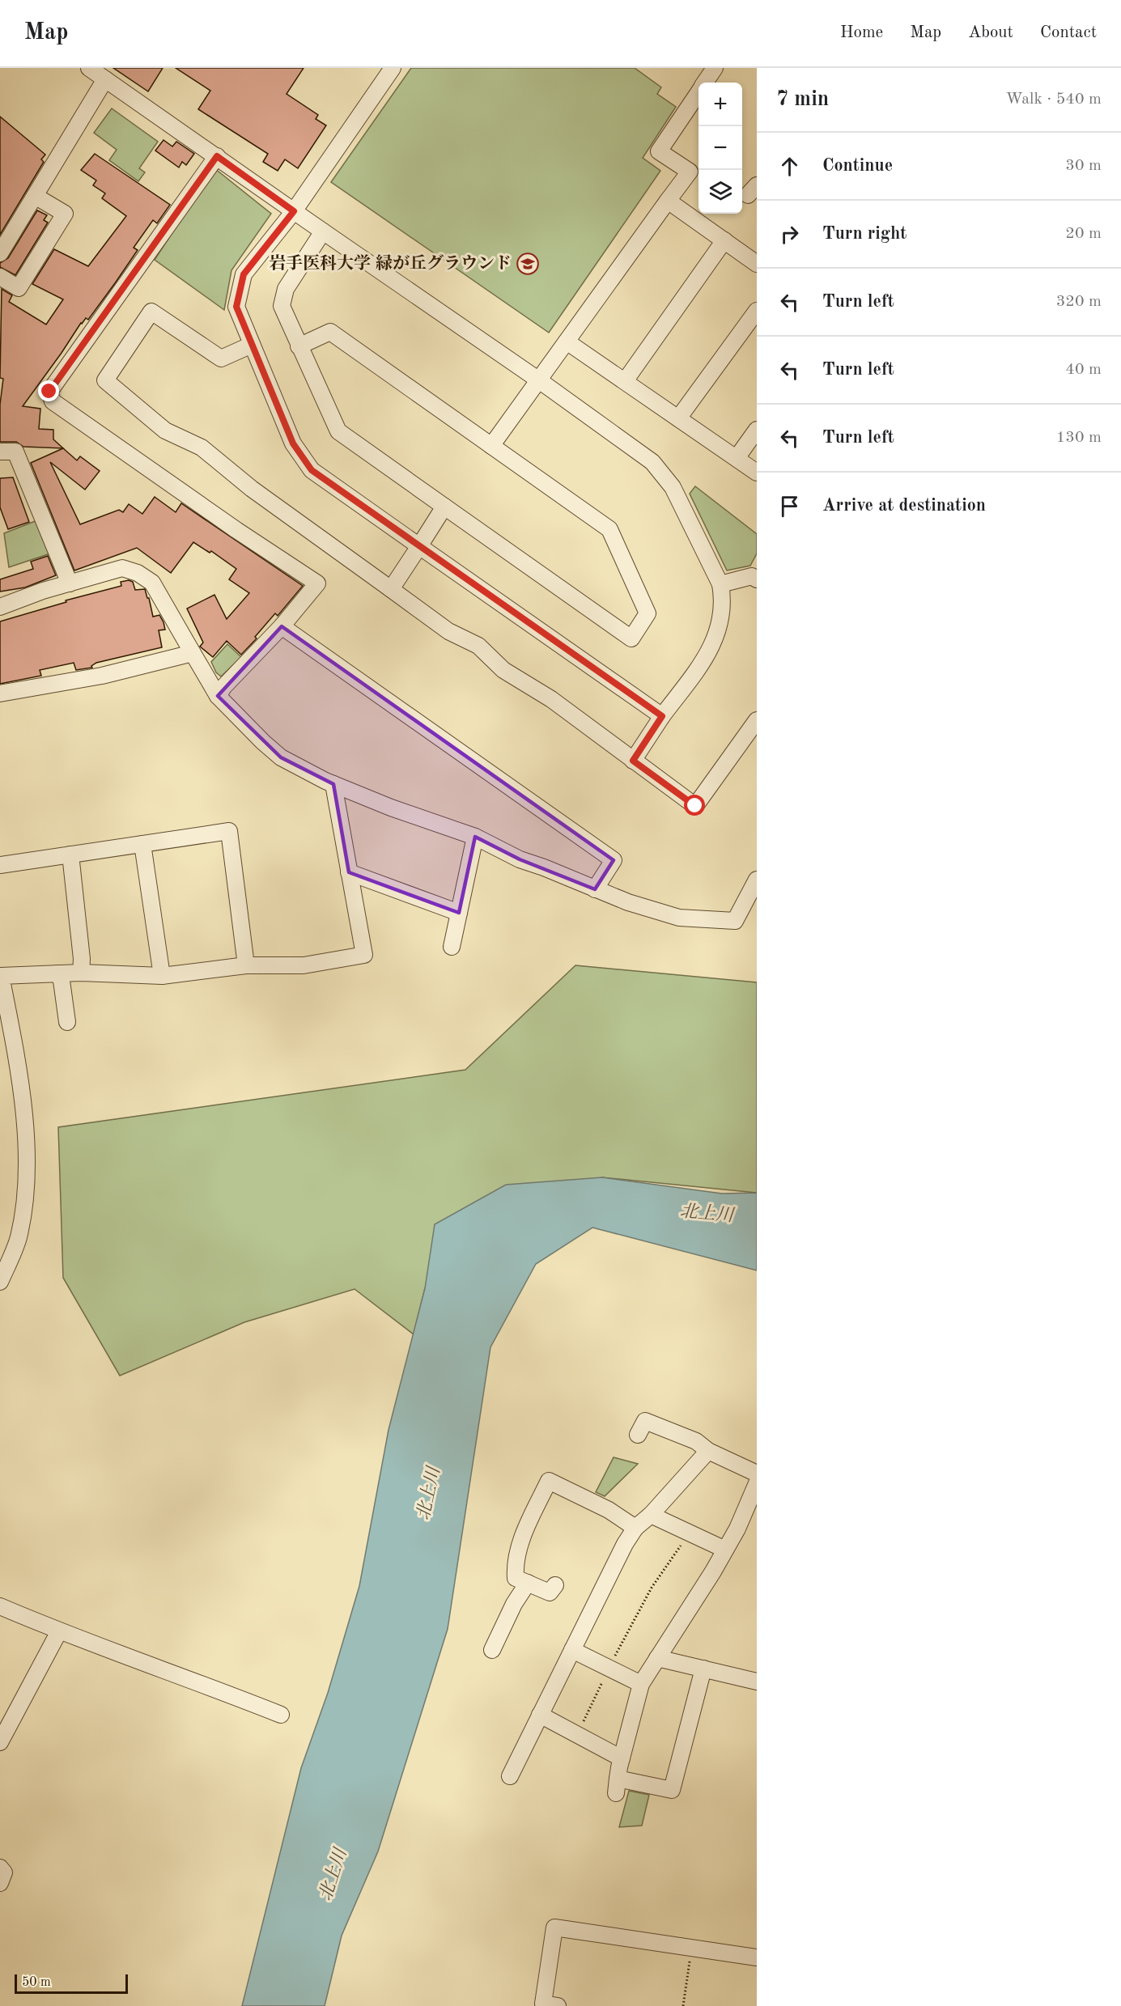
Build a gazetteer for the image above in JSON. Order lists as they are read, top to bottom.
{
  "water": ["北上川"],
  "places": {
    "school or university": ["岩手医科大学 緑が丘グラウンド"]
  },
  "scale_bar": "50 m",
  "page": {
    "header": "Map",
    "nav": [
      "Home",
      "Map",
      "About",
      "Contact"
    ],
    "heading": ["7 min", "Walk · 540 m"],
    "map_buttons": ["+", "−"],
    "list": [
      ["Continue", "30 m"],
      ["Turn right", "20 m"],
      ["Turn left", "320 m"],
      ["Turn left", "40 m"],
      ["Turn left", "130 m"],
      "Arrive at destination"
    ],
    "scale": "50 m"
  }
}
